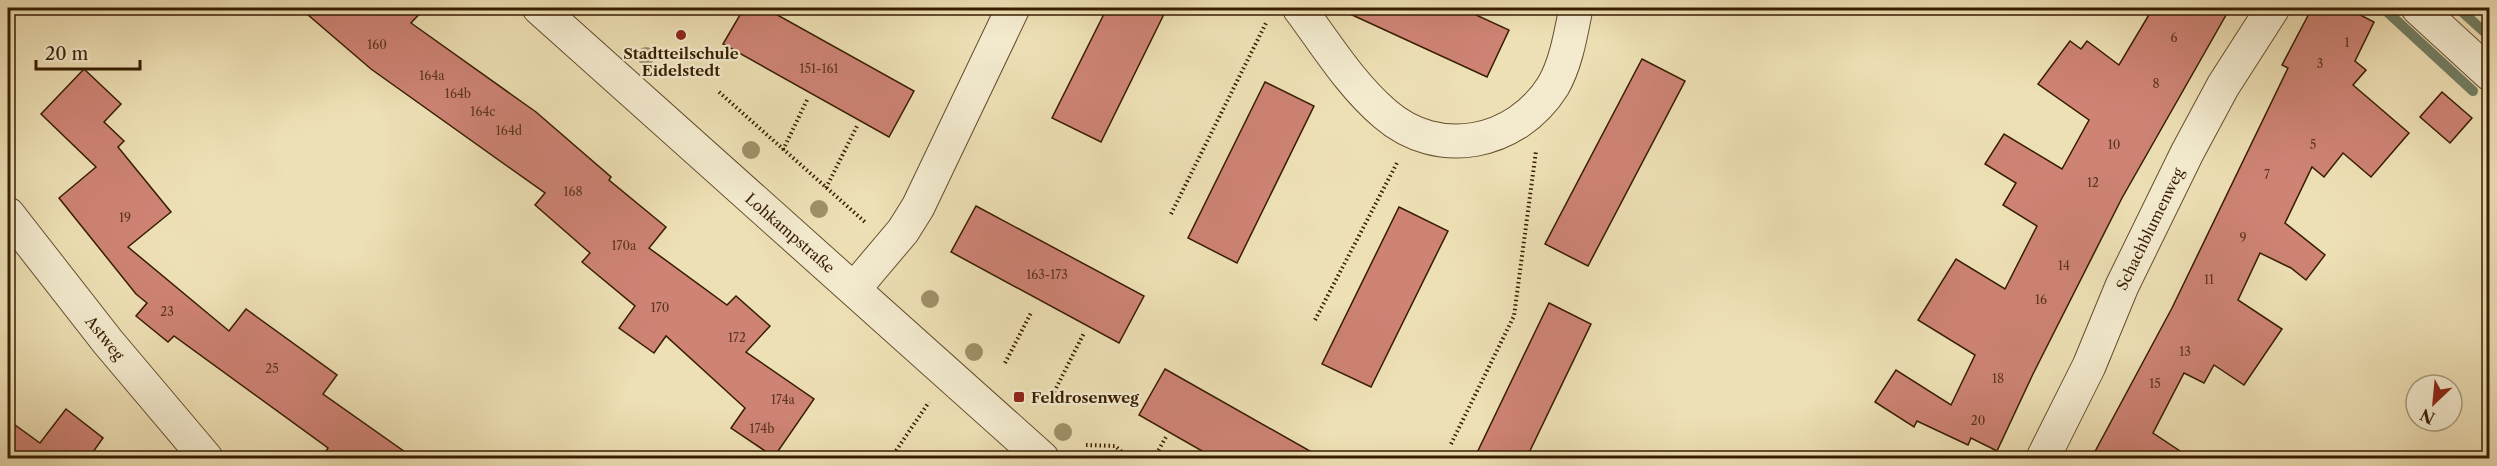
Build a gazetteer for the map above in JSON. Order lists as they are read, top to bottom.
{
  "streets": {
    "street": ["Schachblumenweg", "Lohkampstraße", "Astweg"]
  },
  "places": {
    "other": ["Stadtteilschule Eidelstedt"],
    "transit": ["Feldrosenweg"]
  },
  "house_numbers": [
    "6",
    "1",
    "160",
    "3",
    "151-161",
    "164a",
    "8",
    "164b",
    "164c",
    "164d",
    "10",
    "5",
    "7",
    "12",
    "168",
    "19",
    "9",
    "170a",
    "14",
    "163-173",
    "11",
    "16",
    "170",
    "23",
    "172",
    "13",
    "25",
    "18",
    "15",
    "174a",
    "20",
    "174b"
  ],
  "scale_bar": "20 m",
  "north": "bottom left"
}
